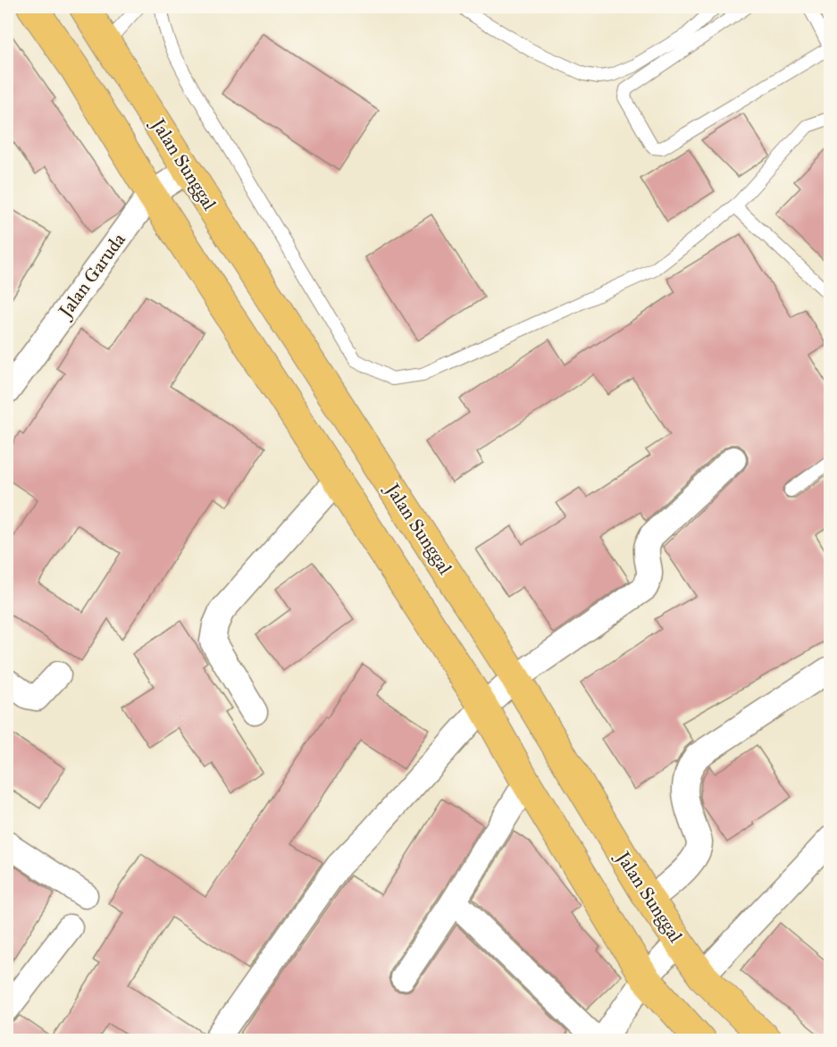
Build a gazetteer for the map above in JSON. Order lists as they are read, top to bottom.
{
  "streets": {
    "main road": ["Jalan Sunggal"],
    "street": ["Jalan Garuda"]
  },
  "crossings": [
    ["Jalan Sunggal", "Jalan Garuda"]
  ]
}
